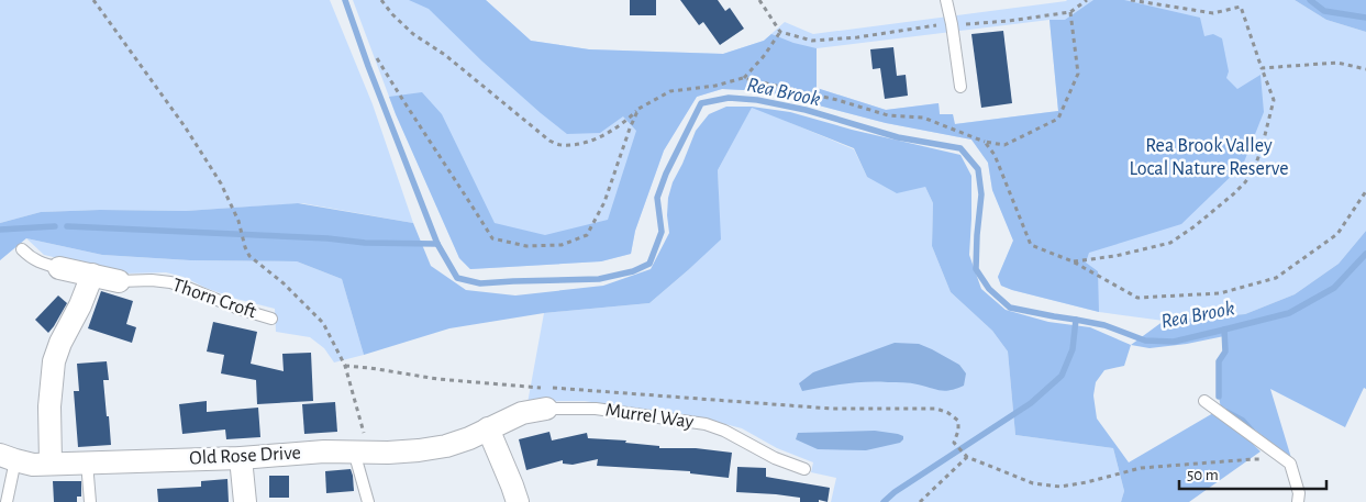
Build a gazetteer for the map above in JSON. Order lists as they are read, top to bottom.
{
  "streets": {
    "street": ["Thorn Croft", "Murrel Way", "Old Rose Drive"]
  },
  "crossings": [
    ["Murrel Way", "Old Rose Drive"]
  ],
  "water": ["Rea Brook"],
  "parks": ["Rea Brook Valley Local Nature Reserve"],
  "scale_bar": "50 m"
}
